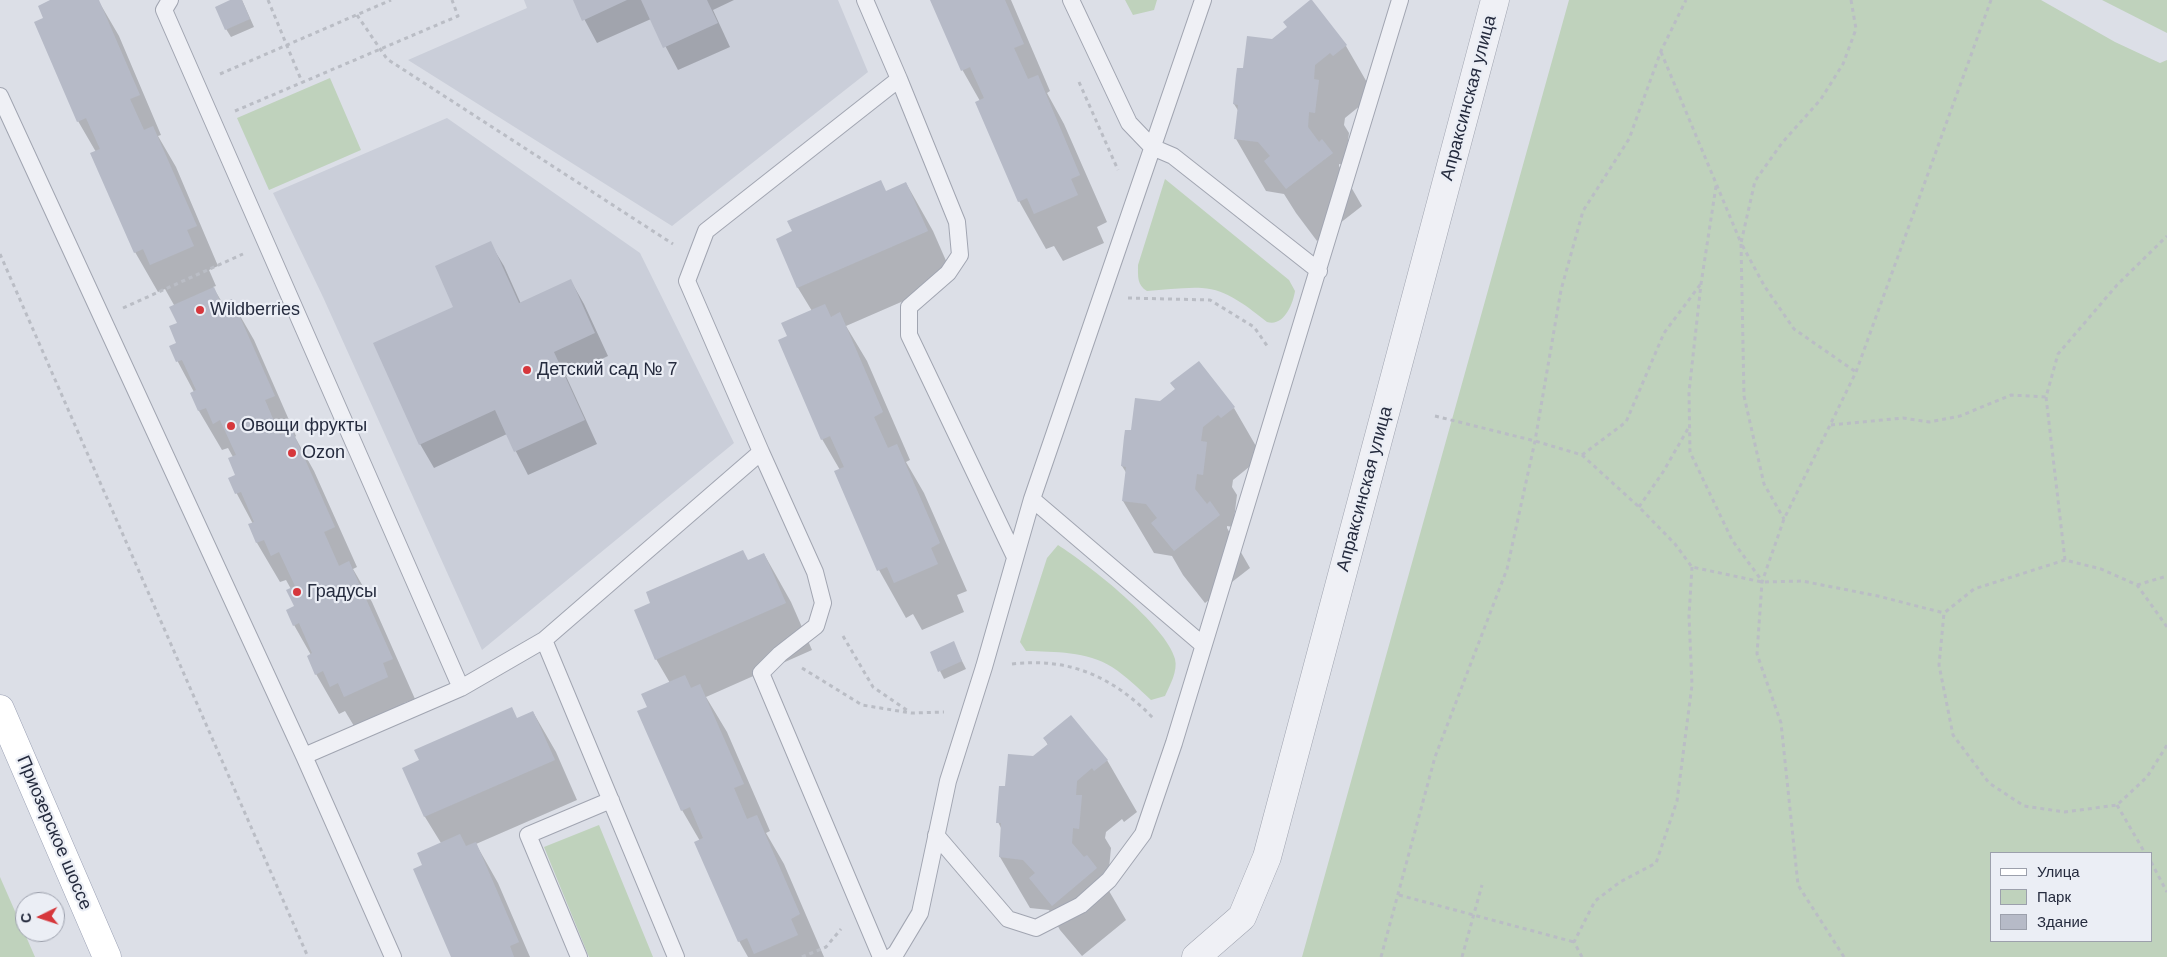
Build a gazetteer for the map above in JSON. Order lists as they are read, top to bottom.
{
  "streets": {
    "main road": ["Приозерское шоссе"],
    "street": ["Апраксинская улица"]
  },
  "places": [
    "Wildberries",
    "Детский сад № 7",
    "Овощи фрукты",
    "Ozon",
    "Градусы"
  ],
  "legend": ["Улица", "Парк", "Здание"],
  "north": "left"
}
